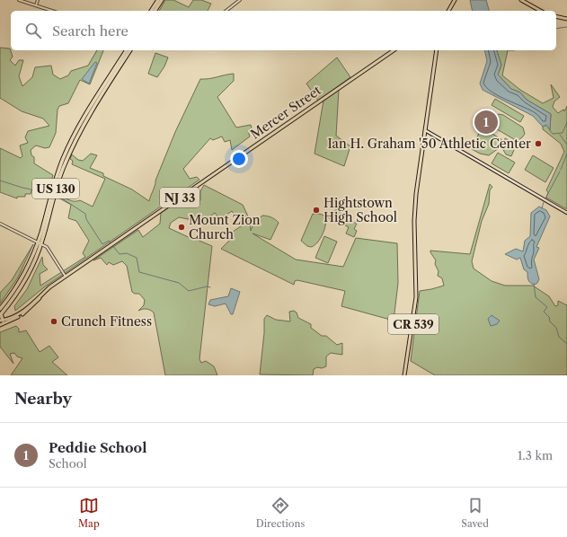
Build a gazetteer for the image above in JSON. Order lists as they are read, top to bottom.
{
  "streets": {
    "highway": ["US 130"],
    "main road": ["Mercer Street", "NJ 33", "CR 539"]
  },
  "places": [
    "Ian H. Graham '50 Athletic Center",
    "Hightstown High School",
    "Mount Zion Church",
    "Crunch Fitness"
  ],
  "page": {
    "search": "Search here",
    "pins": "1",
    "heading": "Nearby",
    "list": [
      {
        "mark": "1",
        "name": "Peddie School",
        "note": "School",
        "value": "1.3 km"
      }
    ],
    "nav": ["Map", "Directions", "Saved"]
  }
}
